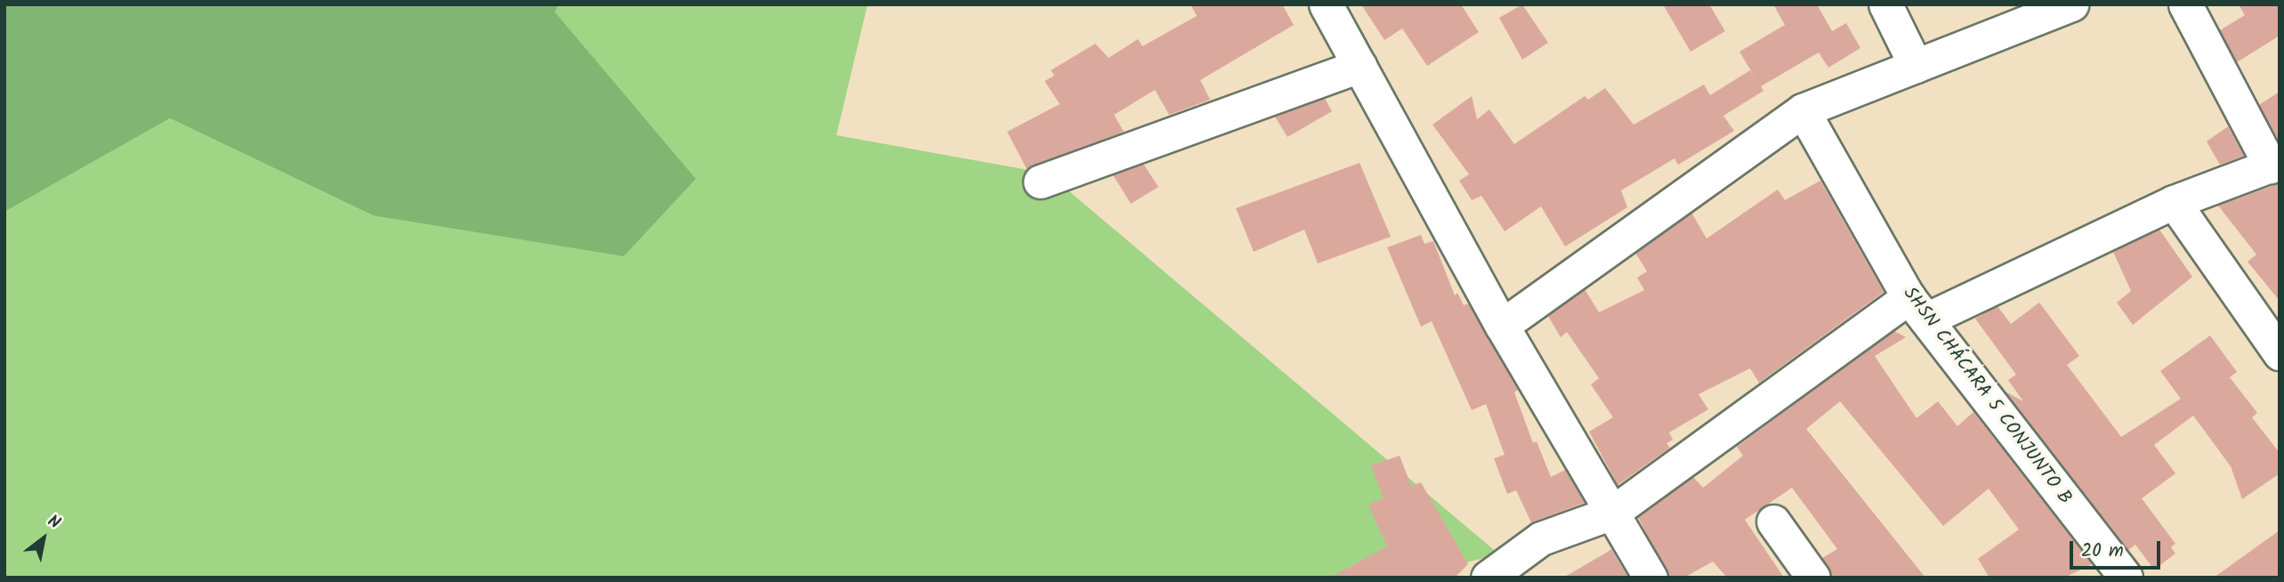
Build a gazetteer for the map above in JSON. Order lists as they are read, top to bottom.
{
  "streets": {
    "street": ["SHSN CHÁCARA 5 CONJUNTO B"]
  },
  "scale_bar": "20 m",
  "north": "top right"
}
